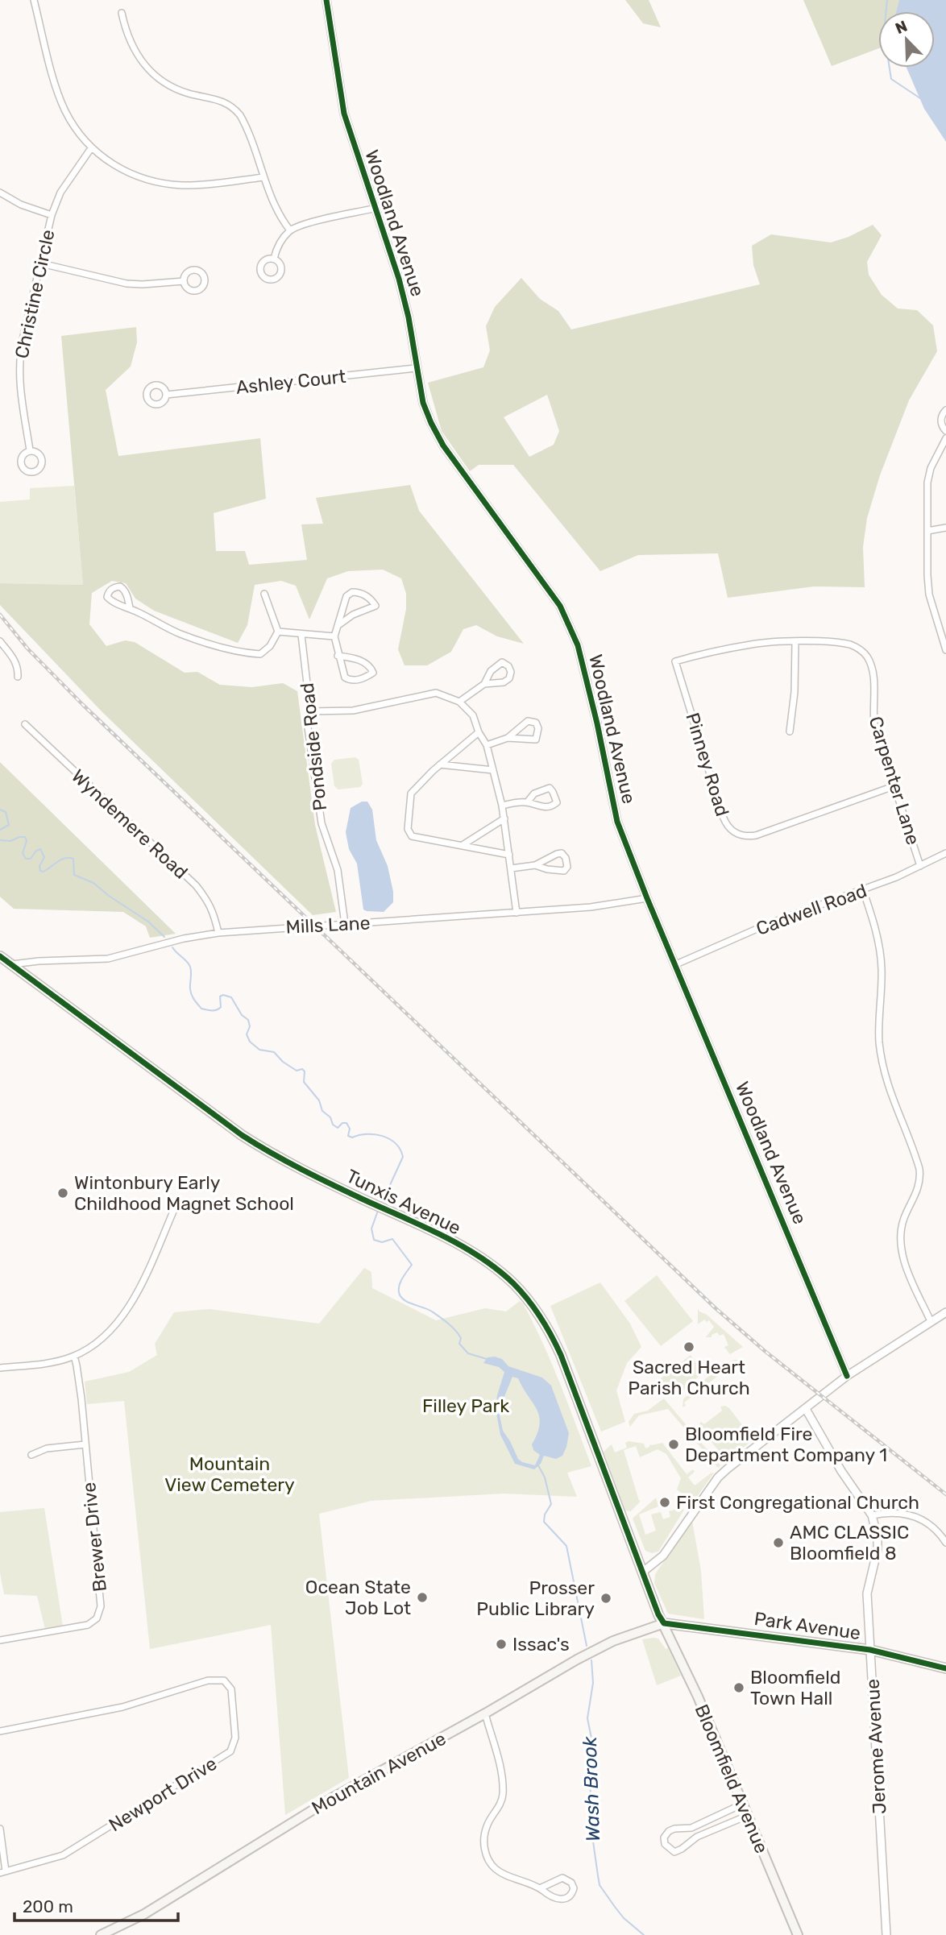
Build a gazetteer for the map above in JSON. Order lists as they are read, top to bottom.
{
  "streets": {
    "main road": [
      "Tunxis Avenue",
      "Park Avenue",
      "Mountain Avenue",
      "Bloomfield Avenue"
    ],
    "street": [
      "Woodland Avenue",
      "Christine Circle",
      "Ashley Court",
      "Pondside Road",
      "Pinney Road",
      "Carpenter Lane",
      "Wyndemere Road",
      "Cadwell Road",
      "Mills Lane",
      "Brewer Drive",
      "Jerome Avenue",
      "Newport Drive"
    ]
  },
  "crossings": [
    ["Woodland Avenue", "Ashley Court"],
    ["Woodland Avenue", "Cadwell Road"],
    ["Woodland Avenue", "Mills Lane"],
    ["Pondside Road", "Mills Lane"],
    ["Pinney Road", "Carpenter Lane"],
    ["Carpenter Lane", "Cadwell Road"],
    ["Wyndemere Road", "Mills Lane"],
    ["Mills Lane", "Tunxis Avenue"],
    ["Tunxis Avenue", "Park Avenue"],
    ["Tunxis Avenue", "Mountain Avenue"],
    ["Tunxis Avenue", "Bloomfield Avenue"],
    ["Park Avenue", "Jerome Avenue"],
    ["Park Avenue", "Mountain Avenue"],
    ["Park Avenue", "Bloomfield Avenue"],
    ["Mountain Avenue", "Bloomfield Avenue"]
  ],
  "water": ["Wash Brook"],
  "parks": ["Filley Park", "Mountain View Cemetery"],
  "places": [
    "Wintonbury Early Childhood Magnet School",
    "Sacred Heart Parish Church",
    "Bloomfield Fire Department Company 1",
    "First Congregational Church",
    "AMC CLASSIC Bloomfield 8",
    "Ocean State Job Lot",
    "Prosser Public Library",
    "Issac's",
    "Bloomfield Town Hall"
  ],
  "scale_bar": "200 m",
  "north": "top left"
}
